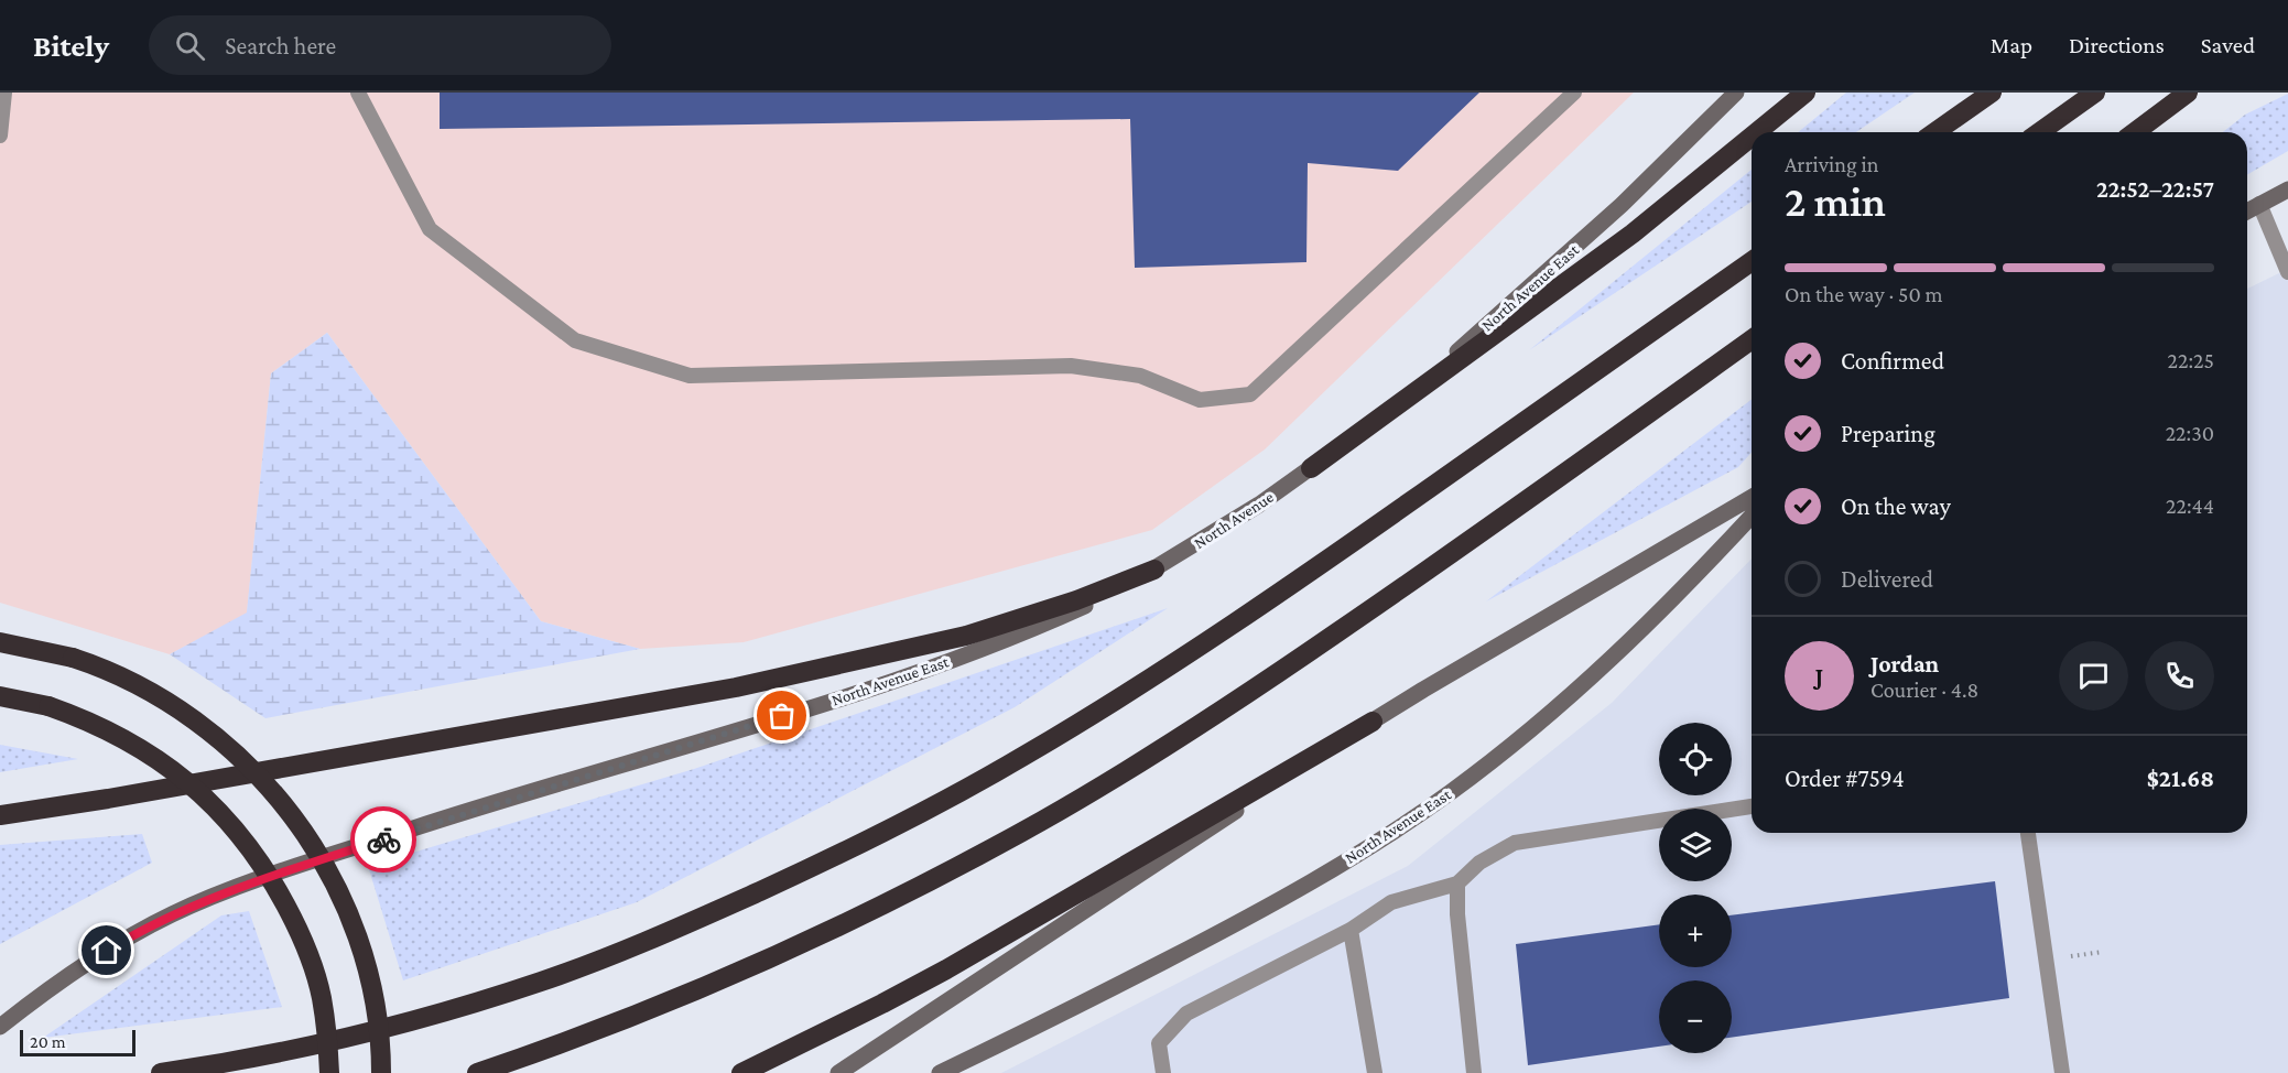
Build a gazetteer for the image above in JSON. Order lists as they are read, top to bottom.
{
  "streets": {
    "main road": ["North Avenue East", "North Avenue"]
  },
  "crossings": [
    ["North Avenue East", "North Avenue"]
  ],
  "scale_bar": "20 m",
  "page": {
    "header": "Bitely",
    "search": "Search here",
    "nav": ["Map", "Directions", "Saved"],
    "heading": ["2 min", "Arriving in", "22:52–22:57"],
    "panel": [
      "Jordan",
      "Courier · 4.8",
      "Order #7594",
      "$21.68"
    ],
    "bar": "On the way · 50 m",
    "list": [
      ["Confirmed", "22:25"],
      ["Preparing", "22:30"],
      ["On the way", "22:44"],
      "Delivered"
    ],
    "round": "J",
    "map_buttons": ["+", "−"],
    "scale": "20 m"
  }
}
